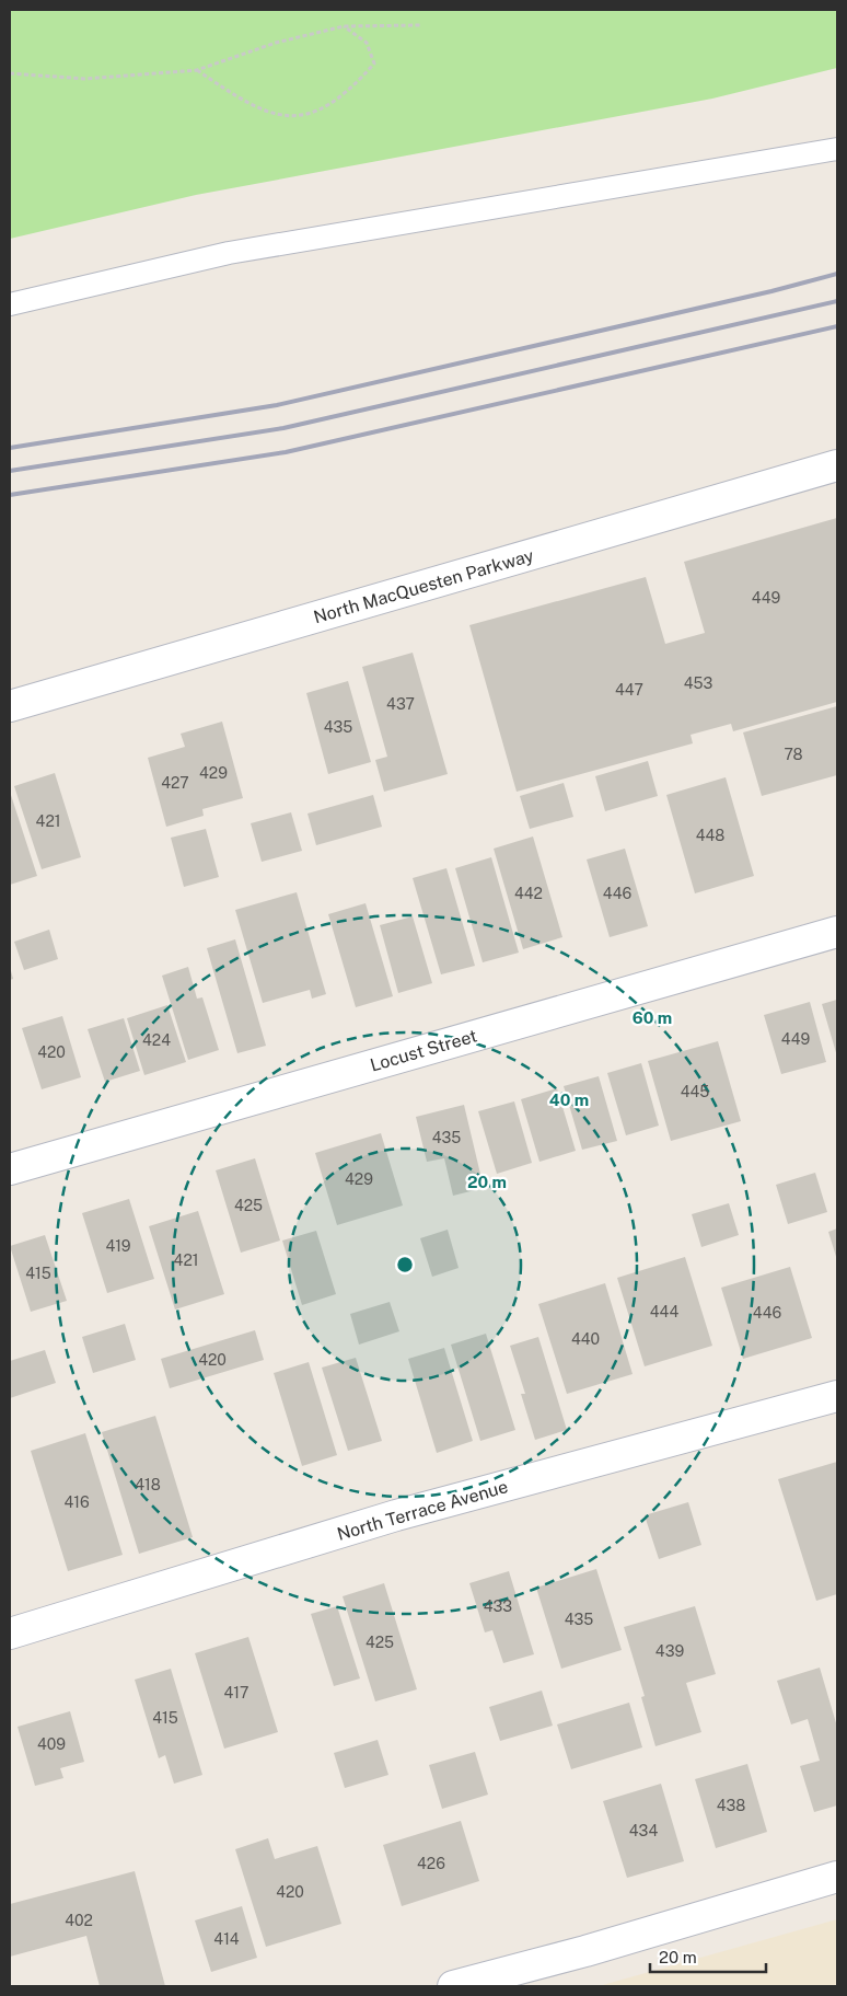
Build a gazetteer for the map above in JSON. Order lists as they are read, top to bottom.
{
  "streets": {
    "street": ["North MacQuesten Parkway", "Locust Street", "North Terrace Avenue"]
  },
  "house_numbers": [
    "449",
    "453",
    "447",
    "437",
    "435",
    "78",
    "429",
    "427",
    "421",
    "448",
    "442",
    "446",
    "449",
    "424",
    "420",
    "445",
    "435",
    "429",
    "425",
    "419",
    "421",
    "415",
    "444",
    "446",
    "440",
    "420",
    "418",
    "416",
    "433",
    "435",
    "425",
    "439",
    "417",
    "415",
    "409",
    "438",
    "434",
    "426",
    "420",
    "402",
    "414"
  ],
  "scale_bar": "20 m",
  "rings": ["60 m", "40 m", "20 m"]
}
